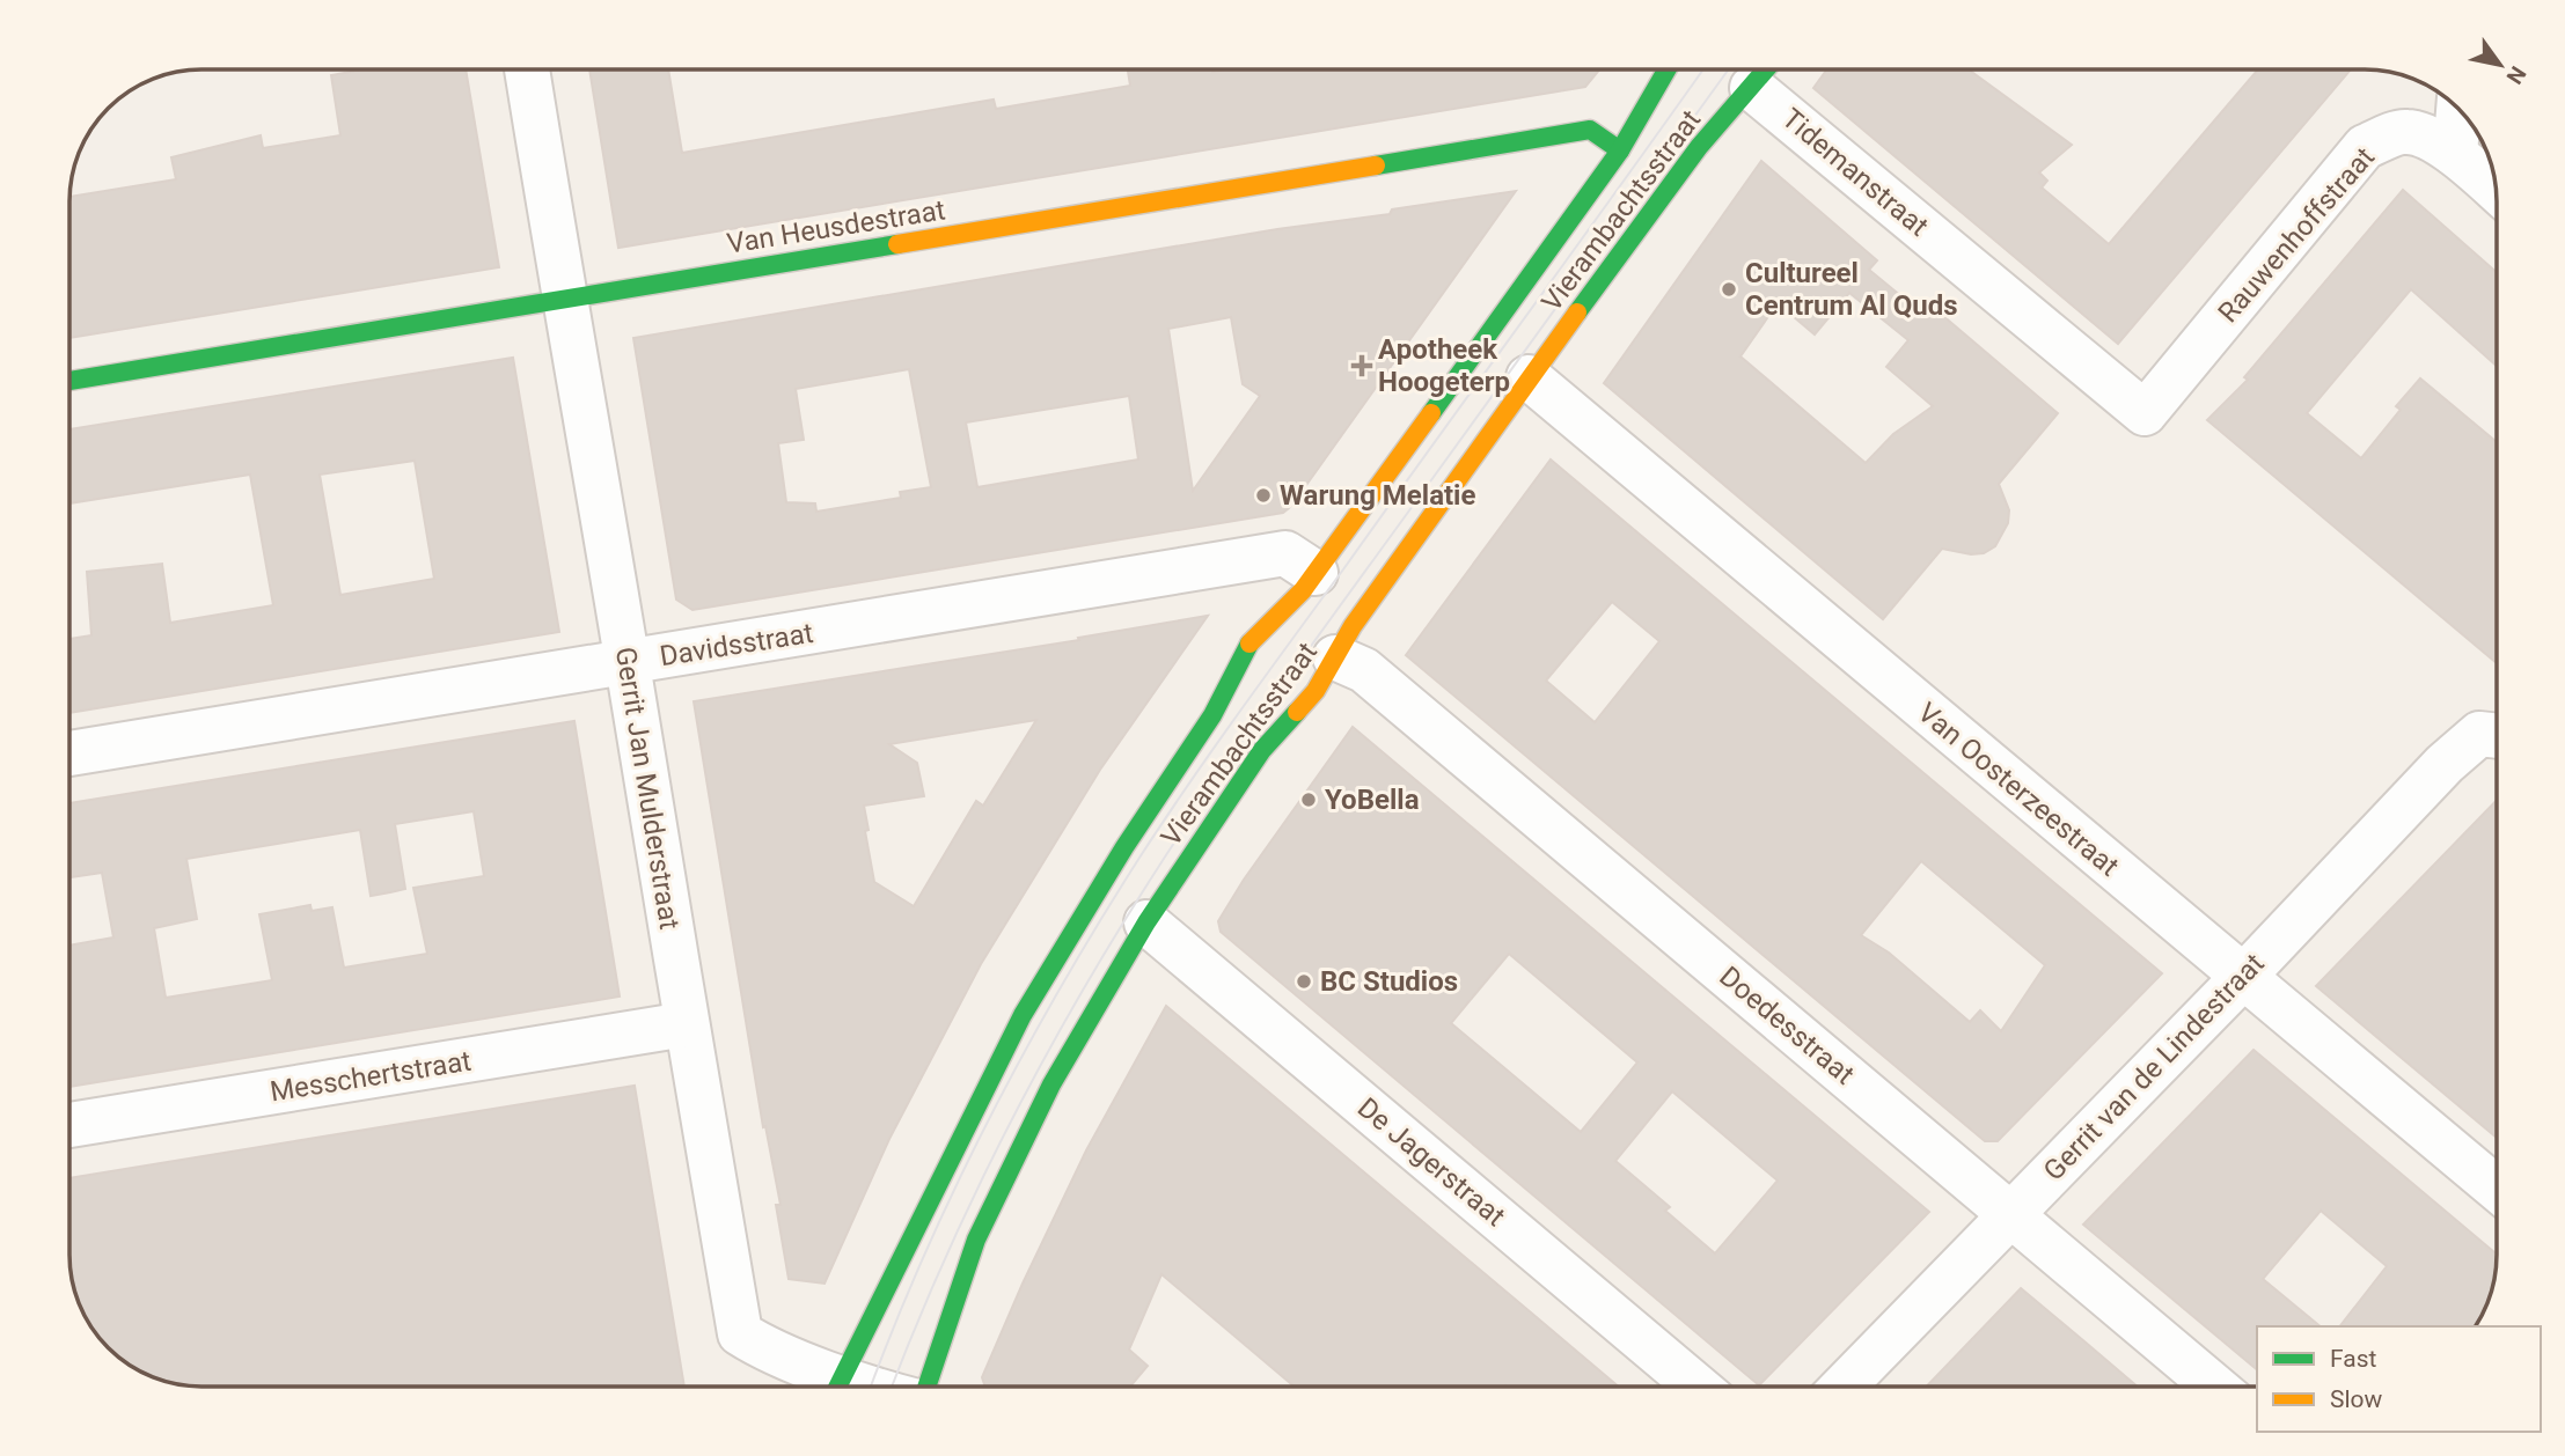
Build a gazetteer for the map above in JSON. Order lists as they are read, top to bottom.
{
  "streets": {
    "street": [
      "Tidemanstraat",
      "Vierambachtsstraat",
      "Van Heusdestraat",
      "Rauwenhoffstraat",
      "Davidsstraat",
      "Gerrit Jan Mulderstraat",
      "Van Oosterzeestraat",
      "Doedesstraat",
      "Gerrit van de Lindestraat",
      "Messchertstraat",
      "De Jagerstraat"
    ]
  },
  "crossings": [
    ["Tidemanstraat", "Vierambachtsstraat"],
    ["Tidemanstraat", "Rauwenhoffstraat"],
    ["Vierambachtsstraat", "Van Heusdestraat"],
    ["Vierambachtsstraat", "Davidsstraat"],
    ["Vierambachtsstraat", "Van Oosterzeestraat"],
    ["Vierambachtsstraat", "Doedesstraat"],
    ["Vierambachtsstraat", "De Jagerstraat"],
    ["Van Heusdestraat", "Gerrit Jan Mulderstraat"],
    ["Davidsstraat", "Gerrit Jan Mulderstraat"],
    ["Gerrit Jan Mulderstraat", "Messchertstraat"],
    ["Van Oosterzeestraat", "Gerrit van de Lindestraat"],
    ["Doedesstraat", "Gerrit van de Lindestraat"]
  ],
  "places": {
    "other": [
      "Cultureel Centrum Al Quds",
      "Warung Melatie",
      "YoBella",
      "BC Studios"
    ],
    "health": ["Apotheek Hoogeterp"]
  },
  "legend": ["Fast", "Slow"],
  "north": "bottom right"
}
